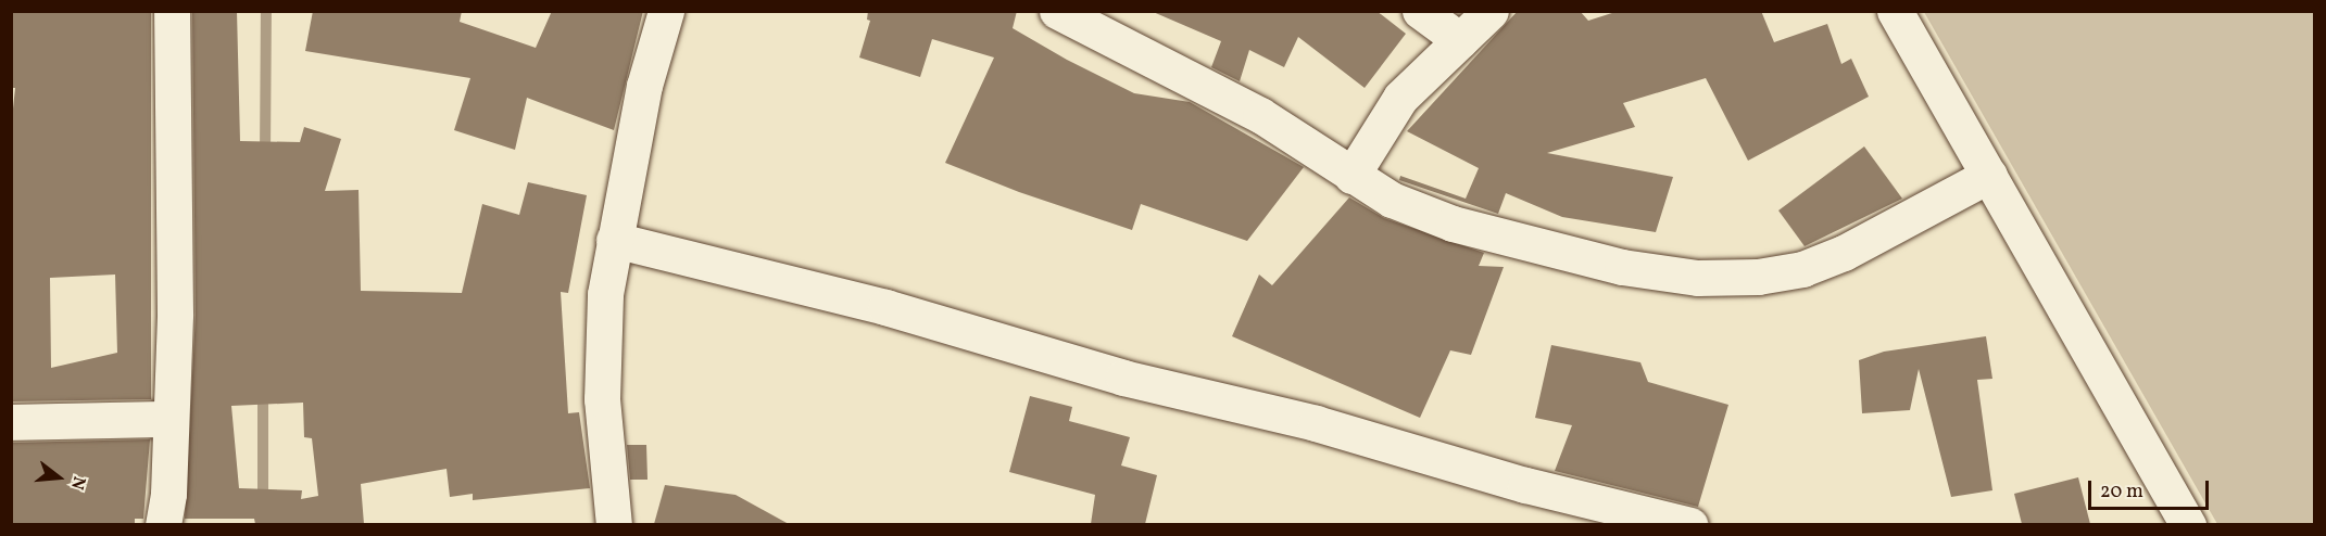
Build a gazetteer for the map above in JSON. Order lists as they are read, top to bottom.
{
  "scale_bar": "20 m",
  "north": "right"
}
